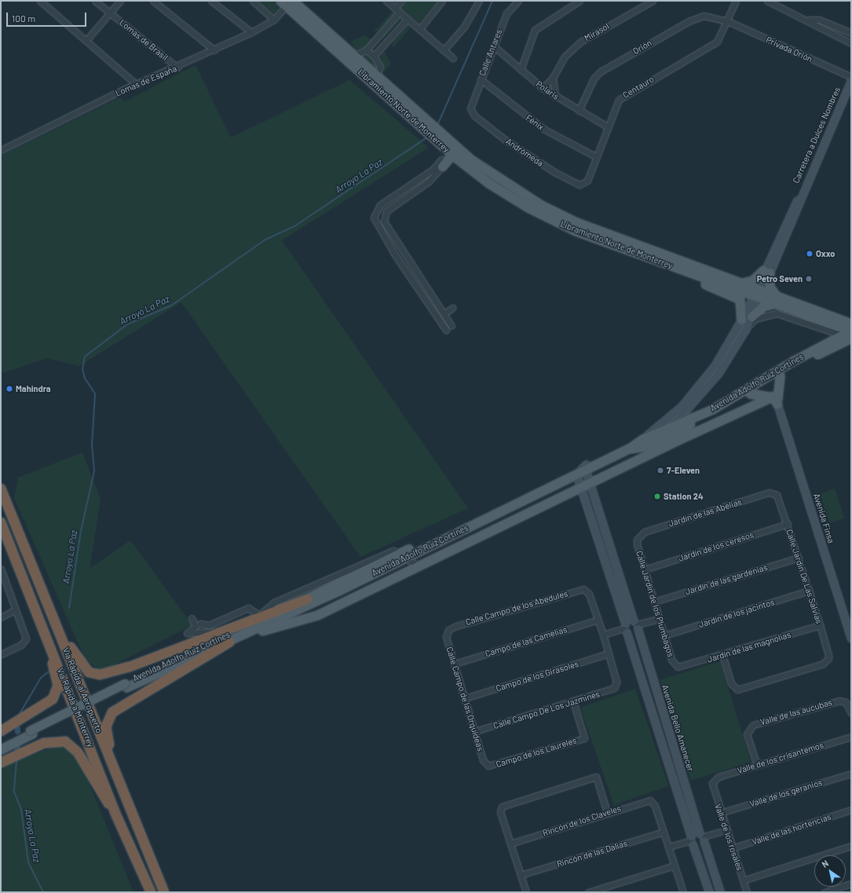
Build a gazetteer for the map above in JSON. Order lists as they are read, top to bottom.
{
  "streets": {
    "highway": ["Vía Rápida al Aeropuerto", "Vía Rápida a Monterrey"],
    "main road": ["Libramiento Norte de Monterrey", "Avenida Adolfo Ruíz Cortines"],
    "street": [
      "Mirasol",
      "Lomas de Brasil",
      "Orión",
      "Privada Orión",
      "Calle Antares",
      "Lomas de España",
      "Centauro",
      "Polaris",
      "Fénix",
      "Carretera a Dulces Nombres",
      "Andrómeda",
      "Jardín de las Abelias",
      "Avenida Finsa",
      "Jardín de los ceresos",
      "Calle Jardín De Las Salvias",
      "Jardín de las gardenias",
      "Calle Jardín de los Plumbagos",
      "Calle Campo de los Abedules",
      "Jardín de los jacintos",
      "Campo de las Camelias",
      "Jardín de las magnolias",
      "Campo de los Girasoles",
      "Calle Campo de las Orquídeas",
      "Calle Campo De Los Jazmines",
      "Valle de las aucubas",
      "Avenida Bello Amanecer",
      "Campo de los Laureles",
      "Valle de los crisantemos",
      "Valle de los geranios",
      "Rincón de los Claveles",
      "Valle de las hortencias",
      "Valle de los rosales",
      "Rincón de las Dalias"
    ]
  },
  "crossings": [
    ["Mirasol", "Polaris"],
    ["Lomas de Brasil", "Lomas de España"],
    ["Orión", "Privada Orión"],
    ["Orión", "Centauro"],
    ["Orión", "Polaris"],
    ["Privada Orión", "Centauro"],
    ["Calle Antares", "Polaris"],
    ["Calle Antares", "Fénix"],
    ["Calle Antares", "Andrómeda"],
    ["Lomas de España", "Libramiento Norte de Monterrey"],
    ["Centauro", "Polaris"],
    ["Centauro", "Fénix"],
    ["Centauro", "Andrómeda"],
    ["Libramiento Norte de Monterrey", "Carretera a Dulces Nombres"],
    ["Libramiento Norte de Monterrey", "Avenida Adolfo Ruíz Cortines"],
    ["Carretera a Dulces Nombres", "Avenida Adolfo Ruíz Cortines"],
    ["Avenida Adolfo Ruíz Cortines", "Avenida Bello Amanecer"],
    ["Jardín de las Abelias", "Calle Jardín De Las Salvias"],
    ["Jardín de las Abelias", "Calle Jardín de los Plumbagos"],
    ["Jardín de los ceresos", "Calle Jardín De Las Salvias"],
    ["Jardín de los ceresos", "Calle Jardín de los Plumbagos"],
    ["Calle Jardín De Las Salvias", "Jardín de las gardenias"],
    ["Calle Jardín De Las Salvias", "Jardín de los jacintos"],
    ["Calle Jardín De Las Salvias", "Jardín de las magnolias"],
    ["Jardín de las gardenias", "Calle Jardín de los Plumbagos"],
    ["Calle Jardín de los Plumbagos", "Jardín de los jacintos"],
    ["Calle Jardín de los Plumbagos", "Jardín de las magnolias"],
    ["Calle Campo de los Abedules", "Campo de las Camelias"],
    ["Calle Campo de los Abedules", "Calle Campo de las Orquídeas"],
    ["Campo de las Camelias", "Calle Campo de las Orquídeas"],
    ["Campo de los Girasoles", "Calle Campo de las Orquídeas"],
    ["Campo de los Girasoles", "Calle Campo De Los Jazmines"],
    ["Calle Campo de las Orquídeas", "Calle Campo De Los Jazmines"],
    ["Calle Campo de las Orquídeas", "Campo de los Laureles"],
    ["Calle Campo De Los Jazmines", "Campo de los Laureles"],
    ["Valle de las aucubas", "Valle de los crisantemos"],
    ["Valle de los crisantemos", "Valle de los rosales"],
    ["Valle de los geranios", "Valle de los rosales"],
    ["Rincón de los Claveles", "Rincón de las Dalias"],
    ["Valle de las hortencias", "Valle de los rosales"]
  ],
  "water": ["Arroyo La Paz"],
  "places": [
    "Oxxo",
    "Petro Seven",
    "Mahindra",
    "7-Eleven",
    "Station 24"
  ],
  "scale_bar": "100 m",
  "north": "top left"
}
